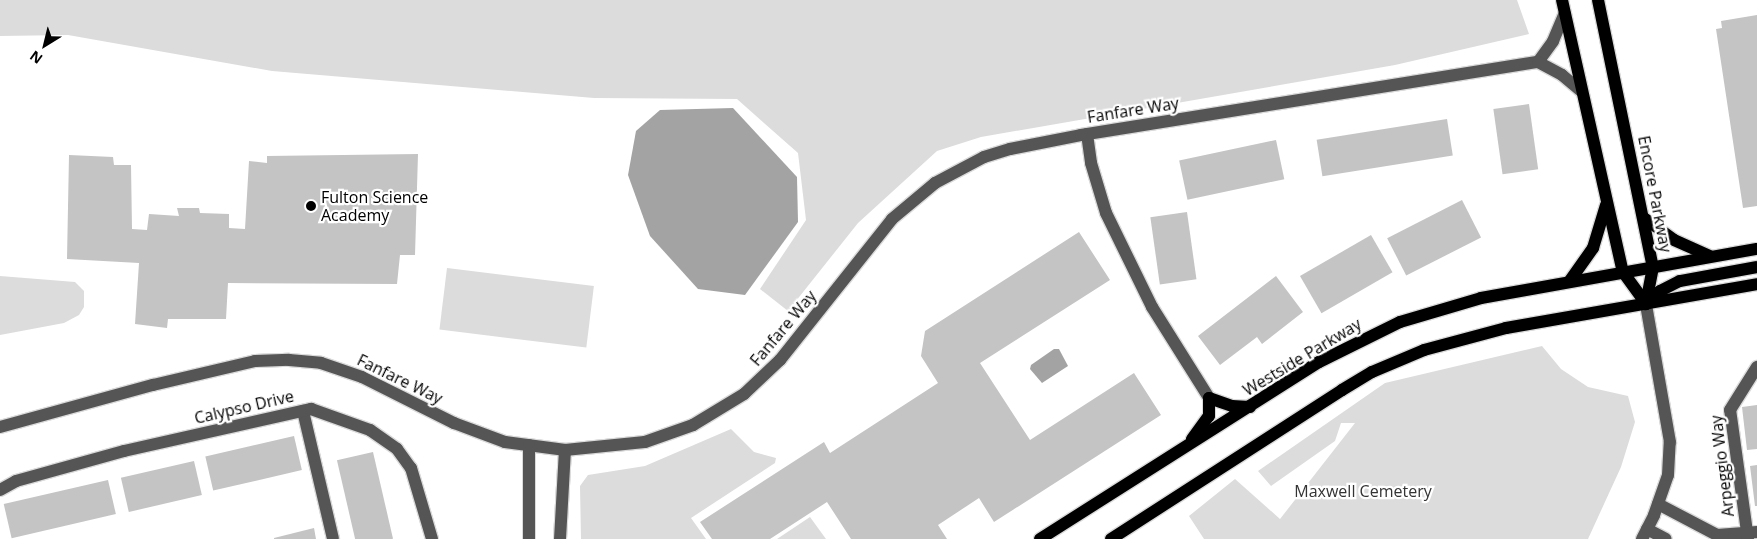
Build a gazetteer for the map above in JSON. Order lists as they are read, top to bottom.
{
  "streets": {
    "main road": ["Encore Parkway", "Westside Parkway"],
    "street": ["Fanfare Way", "Calypso Drive", "Arpeggio Way"]
  },
  "crossings": [
    ["Encore Parkway", "Westside Parkway"]
  ],
  "parks": ["Maxwell Cemetery"],
  "places": ["Fulton Science Academy"],
  "north": "bottom left"
}
